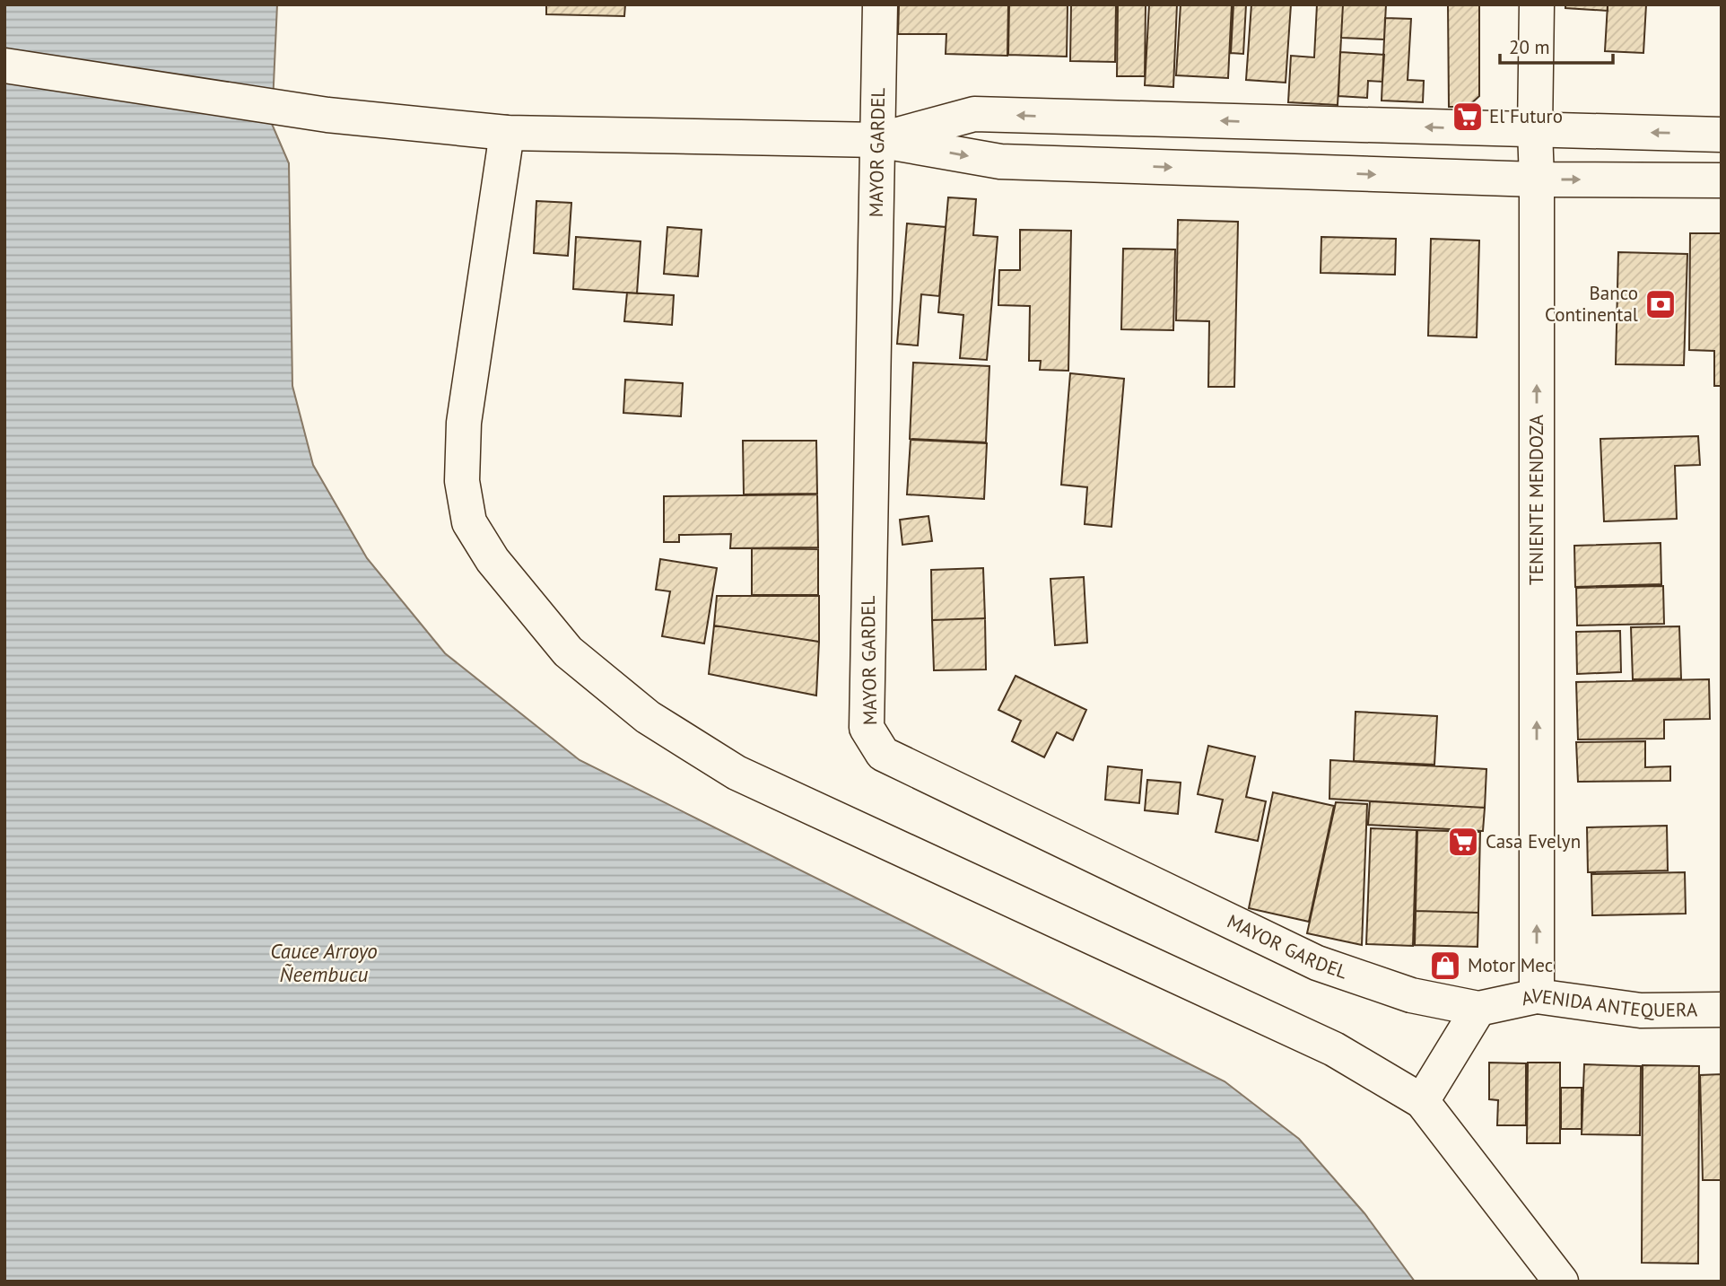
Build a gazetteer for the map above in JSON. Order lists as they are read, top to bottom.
{
  "streets": {
    "street": ["MAYOR GARDEL", "TENIENTE MENDOZA", "AVENIDA ANTEQUERA"]
  },
  "crossings": [
    ["MAYOR GARDEL", "TENIENTE MENDOZA"],
    ["MAYOR GARDEL", "AVENIDA ANTEQUERA"],
    ["TENIENTE MENDOZA", "AVENIDA ANTEQUERA"]
  ],
  "one_way": ["TENIENTE MENDOZA"],
  "water": ["Cauce Arroyo Ñeembucu"],
  "places": {
    "supermarket": ["El Futuro", "Casa Evelyn"],
    "bank": ["Banco Continental"],
    "shop": ["Motor Mec"]
  },
  "scale_bar": "20 m"
}
